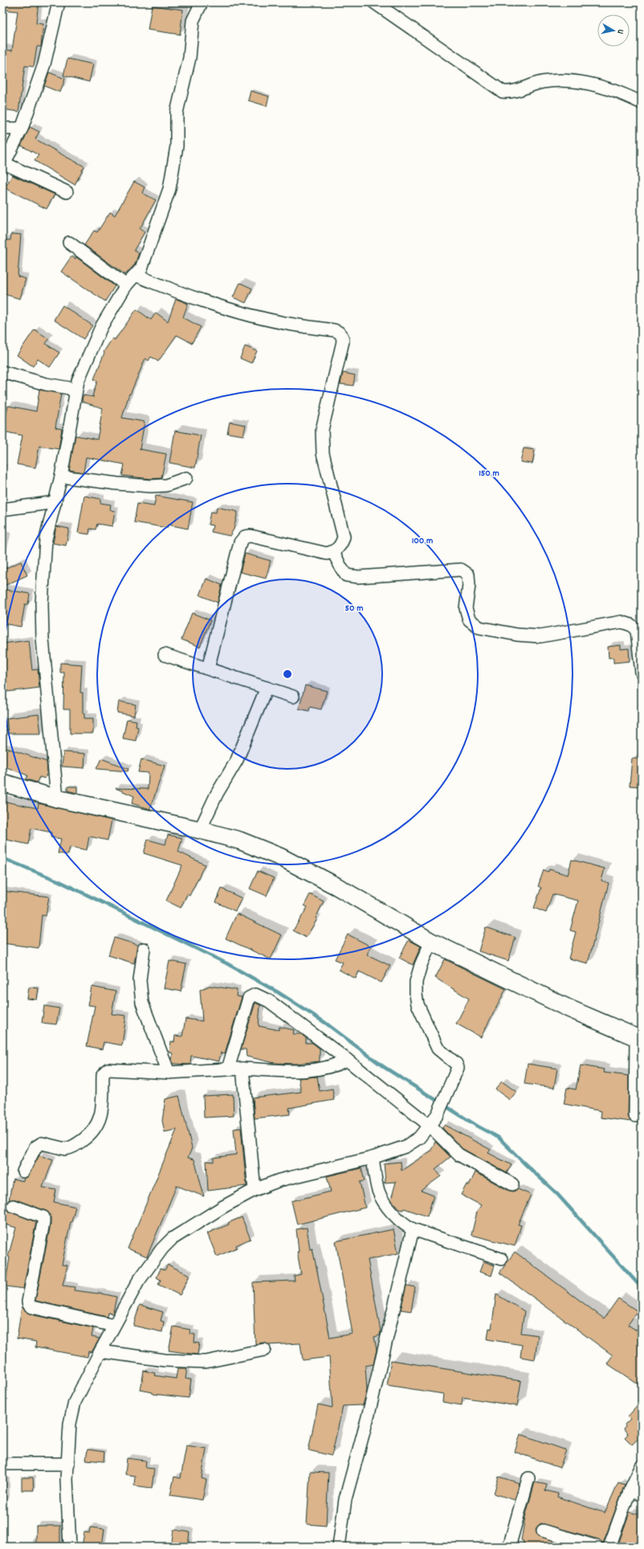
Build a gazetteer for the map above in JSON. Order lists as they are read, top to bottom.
{
  "north": "right",
  "rings": ["150 m", "100 m", "50 m"]
}
